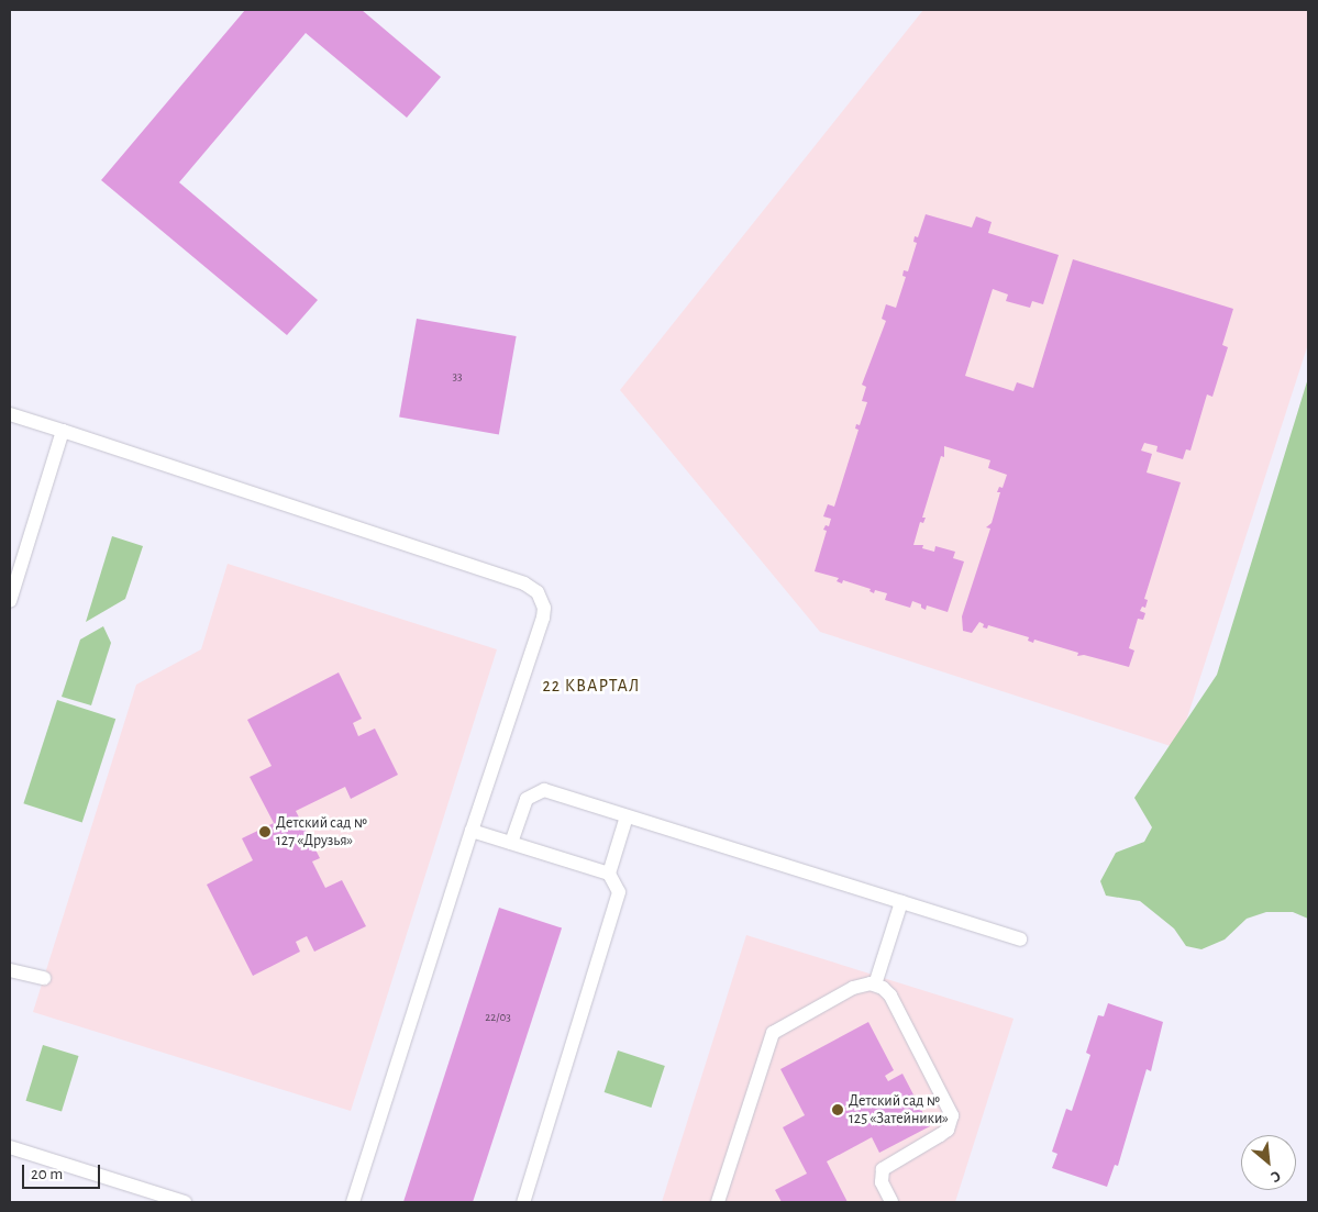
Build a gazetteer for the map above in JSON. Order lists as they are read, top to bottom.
{
  "districts": ["22 КВАРТАЛ"],
  "places": ["Детский сад № 127 «Друзья»", "Детский сад № 125 «Затейники»"],
  "house_numbers": ["33", "22/03"],
  "scale_bar": "20 m",
  "north": "bottom right"
}
